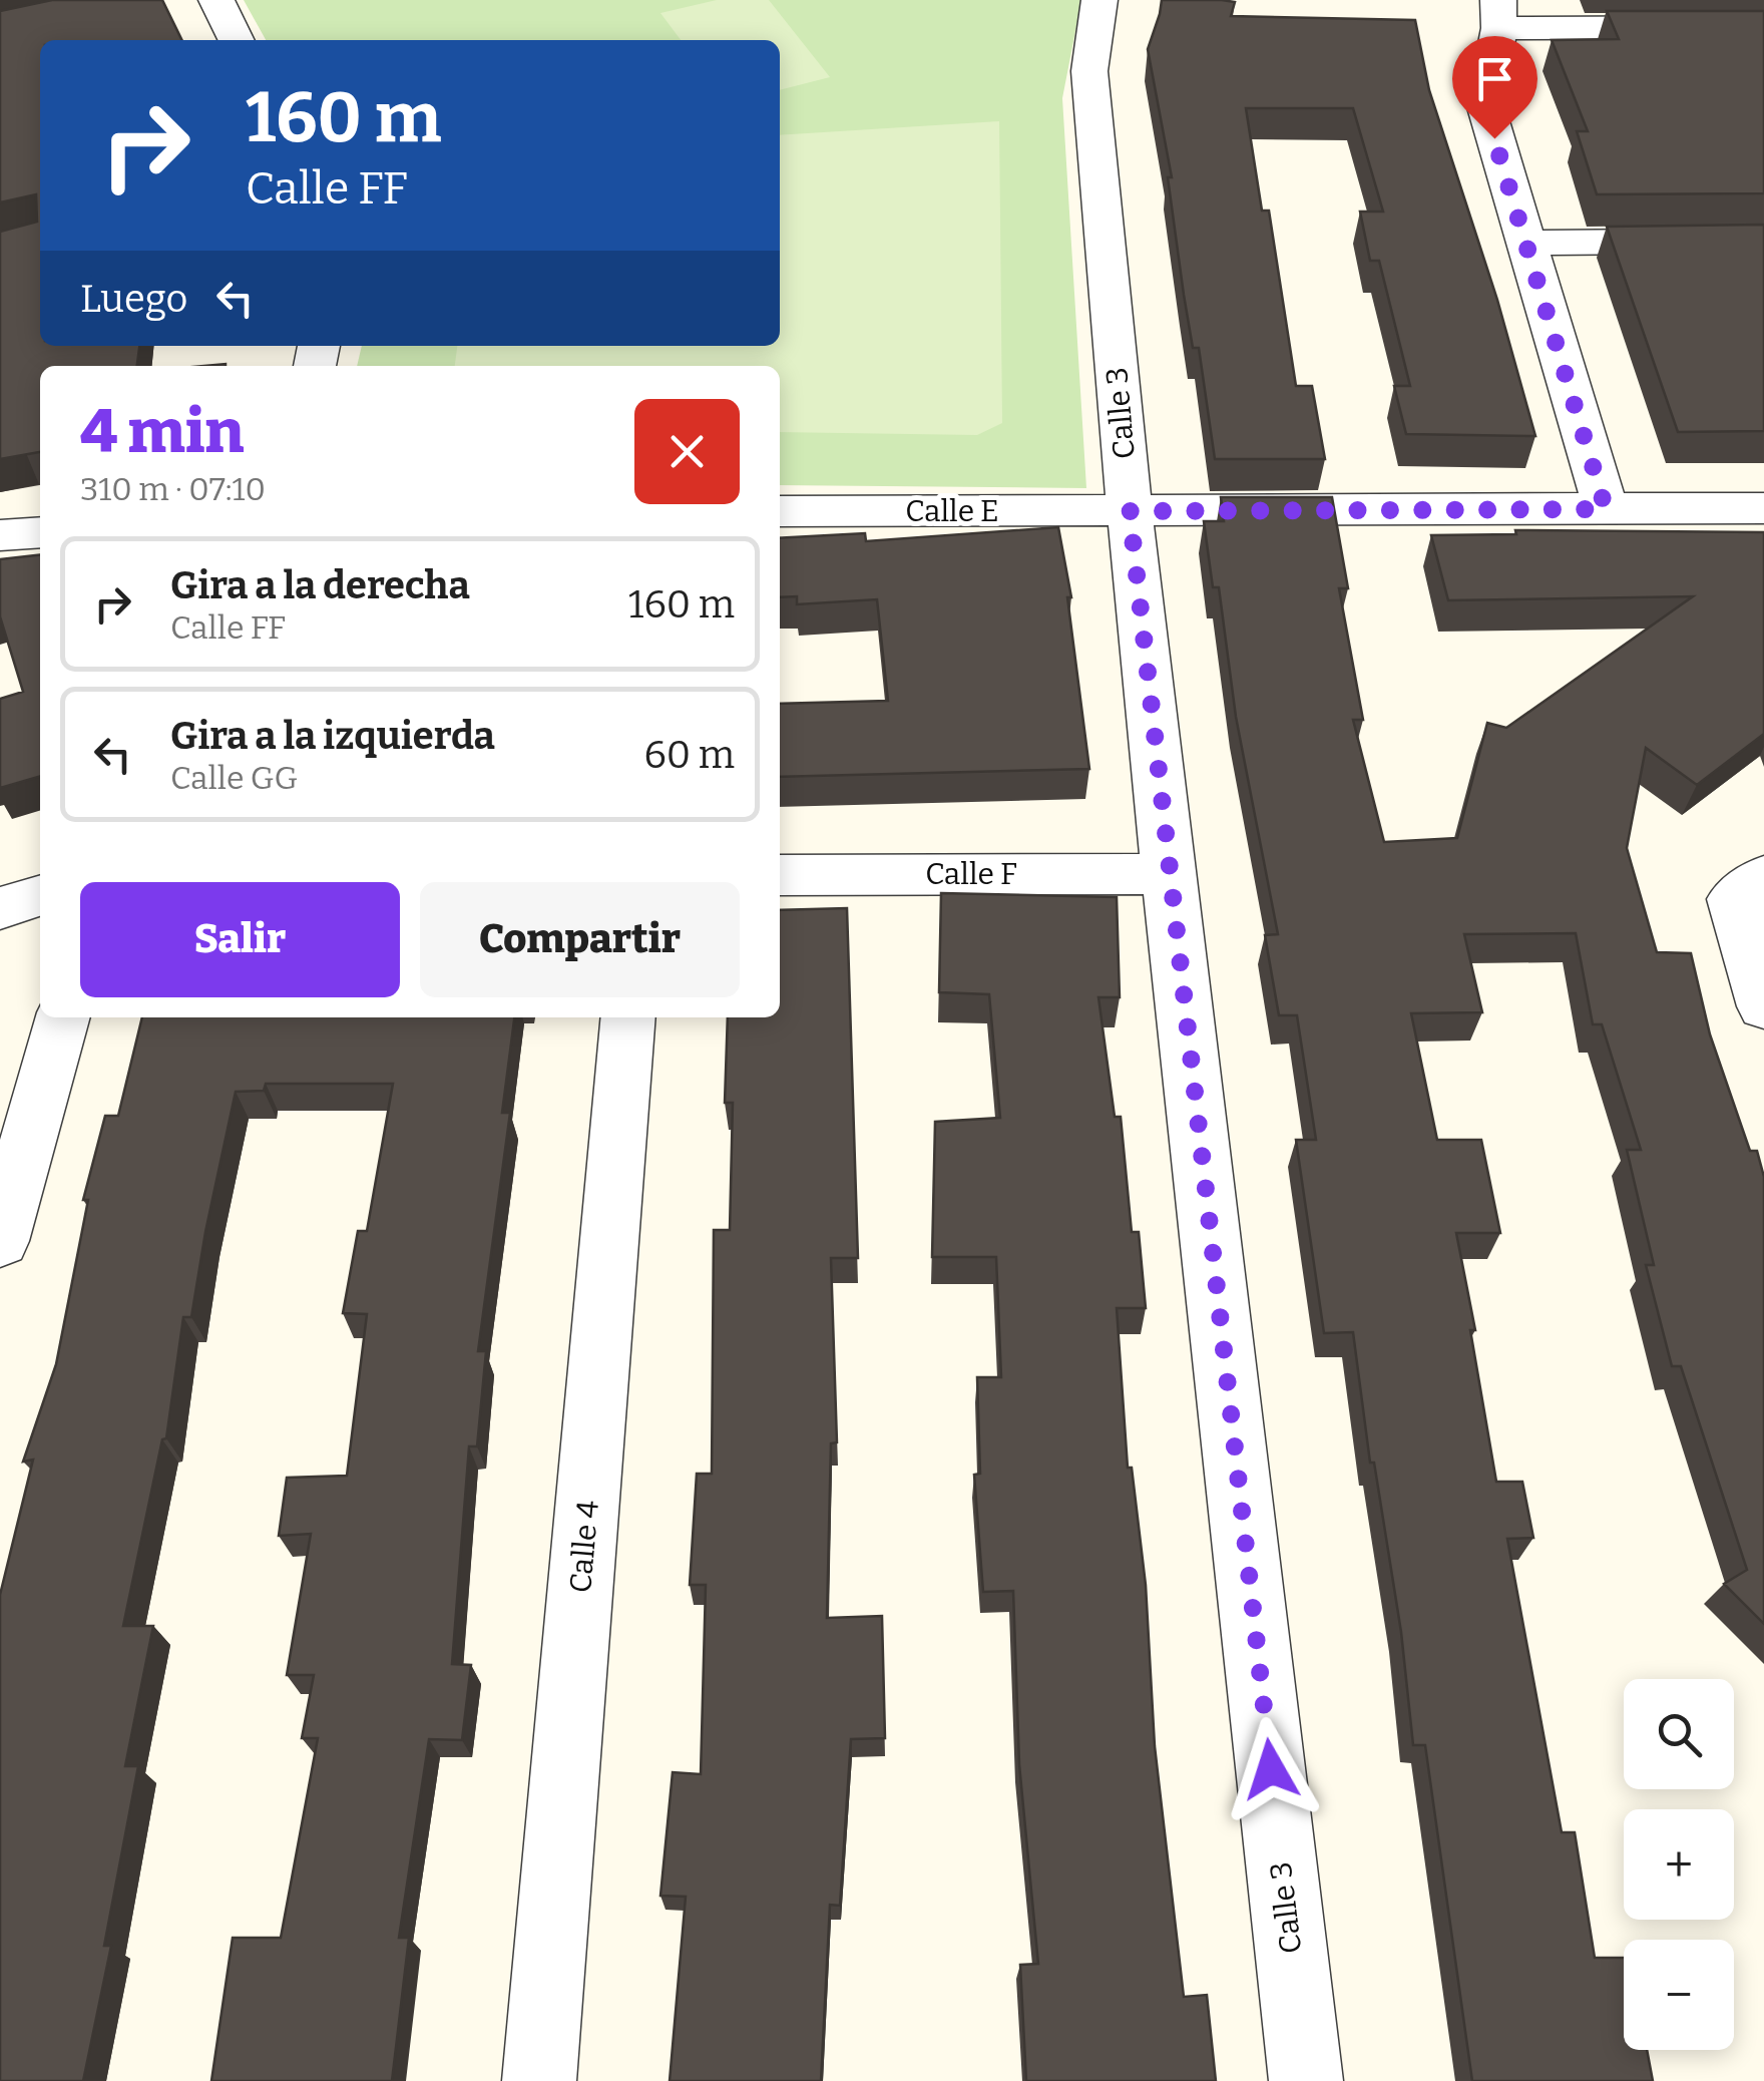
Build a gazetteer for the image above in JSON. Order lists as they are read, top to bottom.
{
  "streets": {
    "street": [
      "Calle 3",
      "Calle E",
      "Calle F",
      "Calle 4"
    ]
  },
  "crossings": [
    ["Calle 3", "Calle E"],
    ["Calle 3", "Calle F"]
  ],
  "page": {
    "turn": ["160 m", "Calle FF"],
    "then": "Luego",
    "heading": ["4 min", "310 m · 07:10"],
    "list": [
      {
        "name": "Gira a la derecha",
        "note": "Calle FF",
        "value": "160 m"
      },
      {
        "name": "Gira a la izquierda",
        "note": "Calle GG",
        "value": "60 m"
      }
    ],
    "buttons": ["Salir", "Compartir"],
    "map_buttons": ["+", "−"]
  }
}
